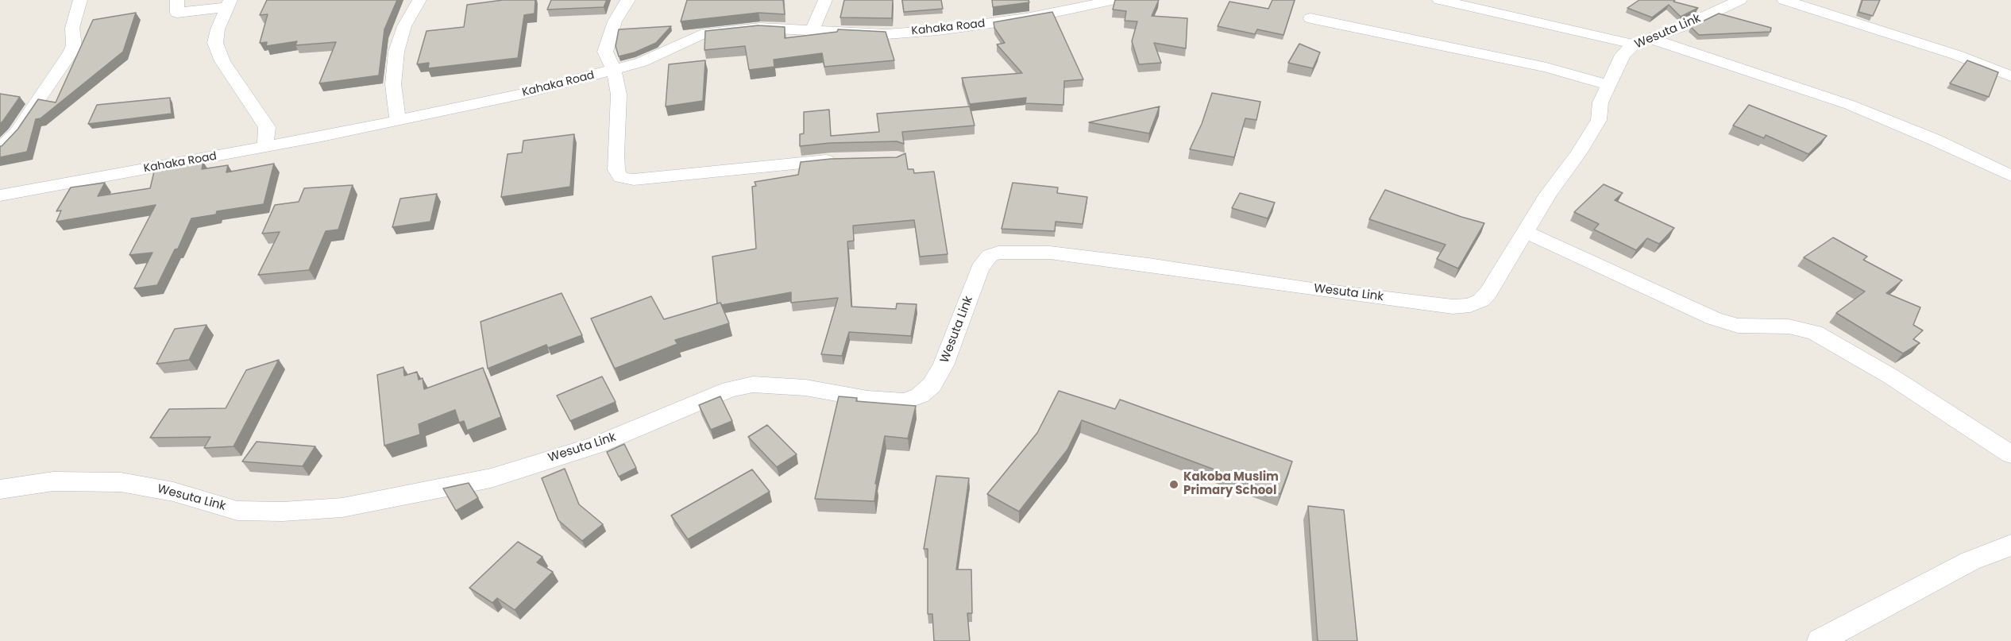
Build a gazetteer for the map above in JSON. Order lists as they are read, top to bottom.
{
  "streets": {
    "street": ["Kahaka Road", "Wesuta Link"]
  },
  "places": ["Kakoba Muslim Primary School"]
}
